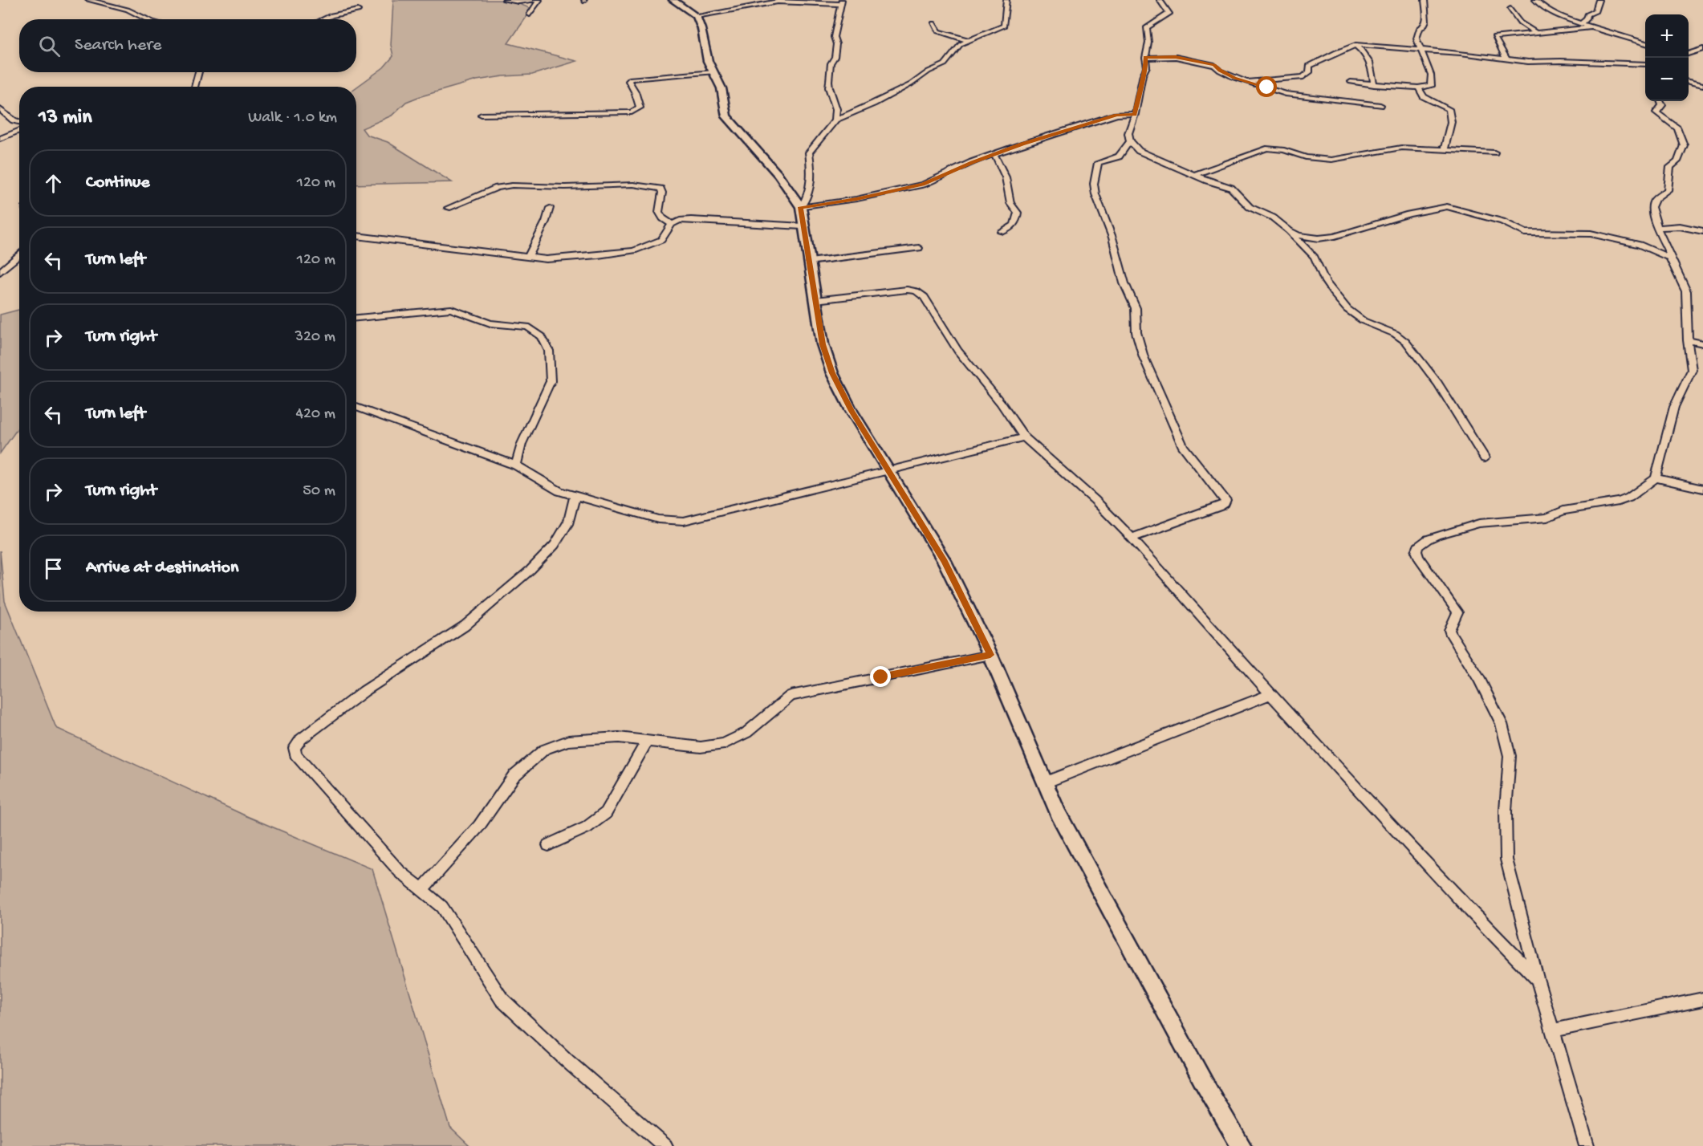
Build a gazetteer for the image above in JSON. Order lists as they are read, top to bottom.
{
  "page": {
    "map_buttons": ["+", "−"],
    "search": "Search here",
    "heading": ["13 min", "Walk · 1.0 km"],
    "list": [
      ["Continue", "120 m"],
      ["Turn left", "120 m"],
      ["Turn right", "320 m"],
      ["Turn left", "420 m"],
      ["Turn right", "50 m"],
      "Arrive at destination"
    ]
  }
}
